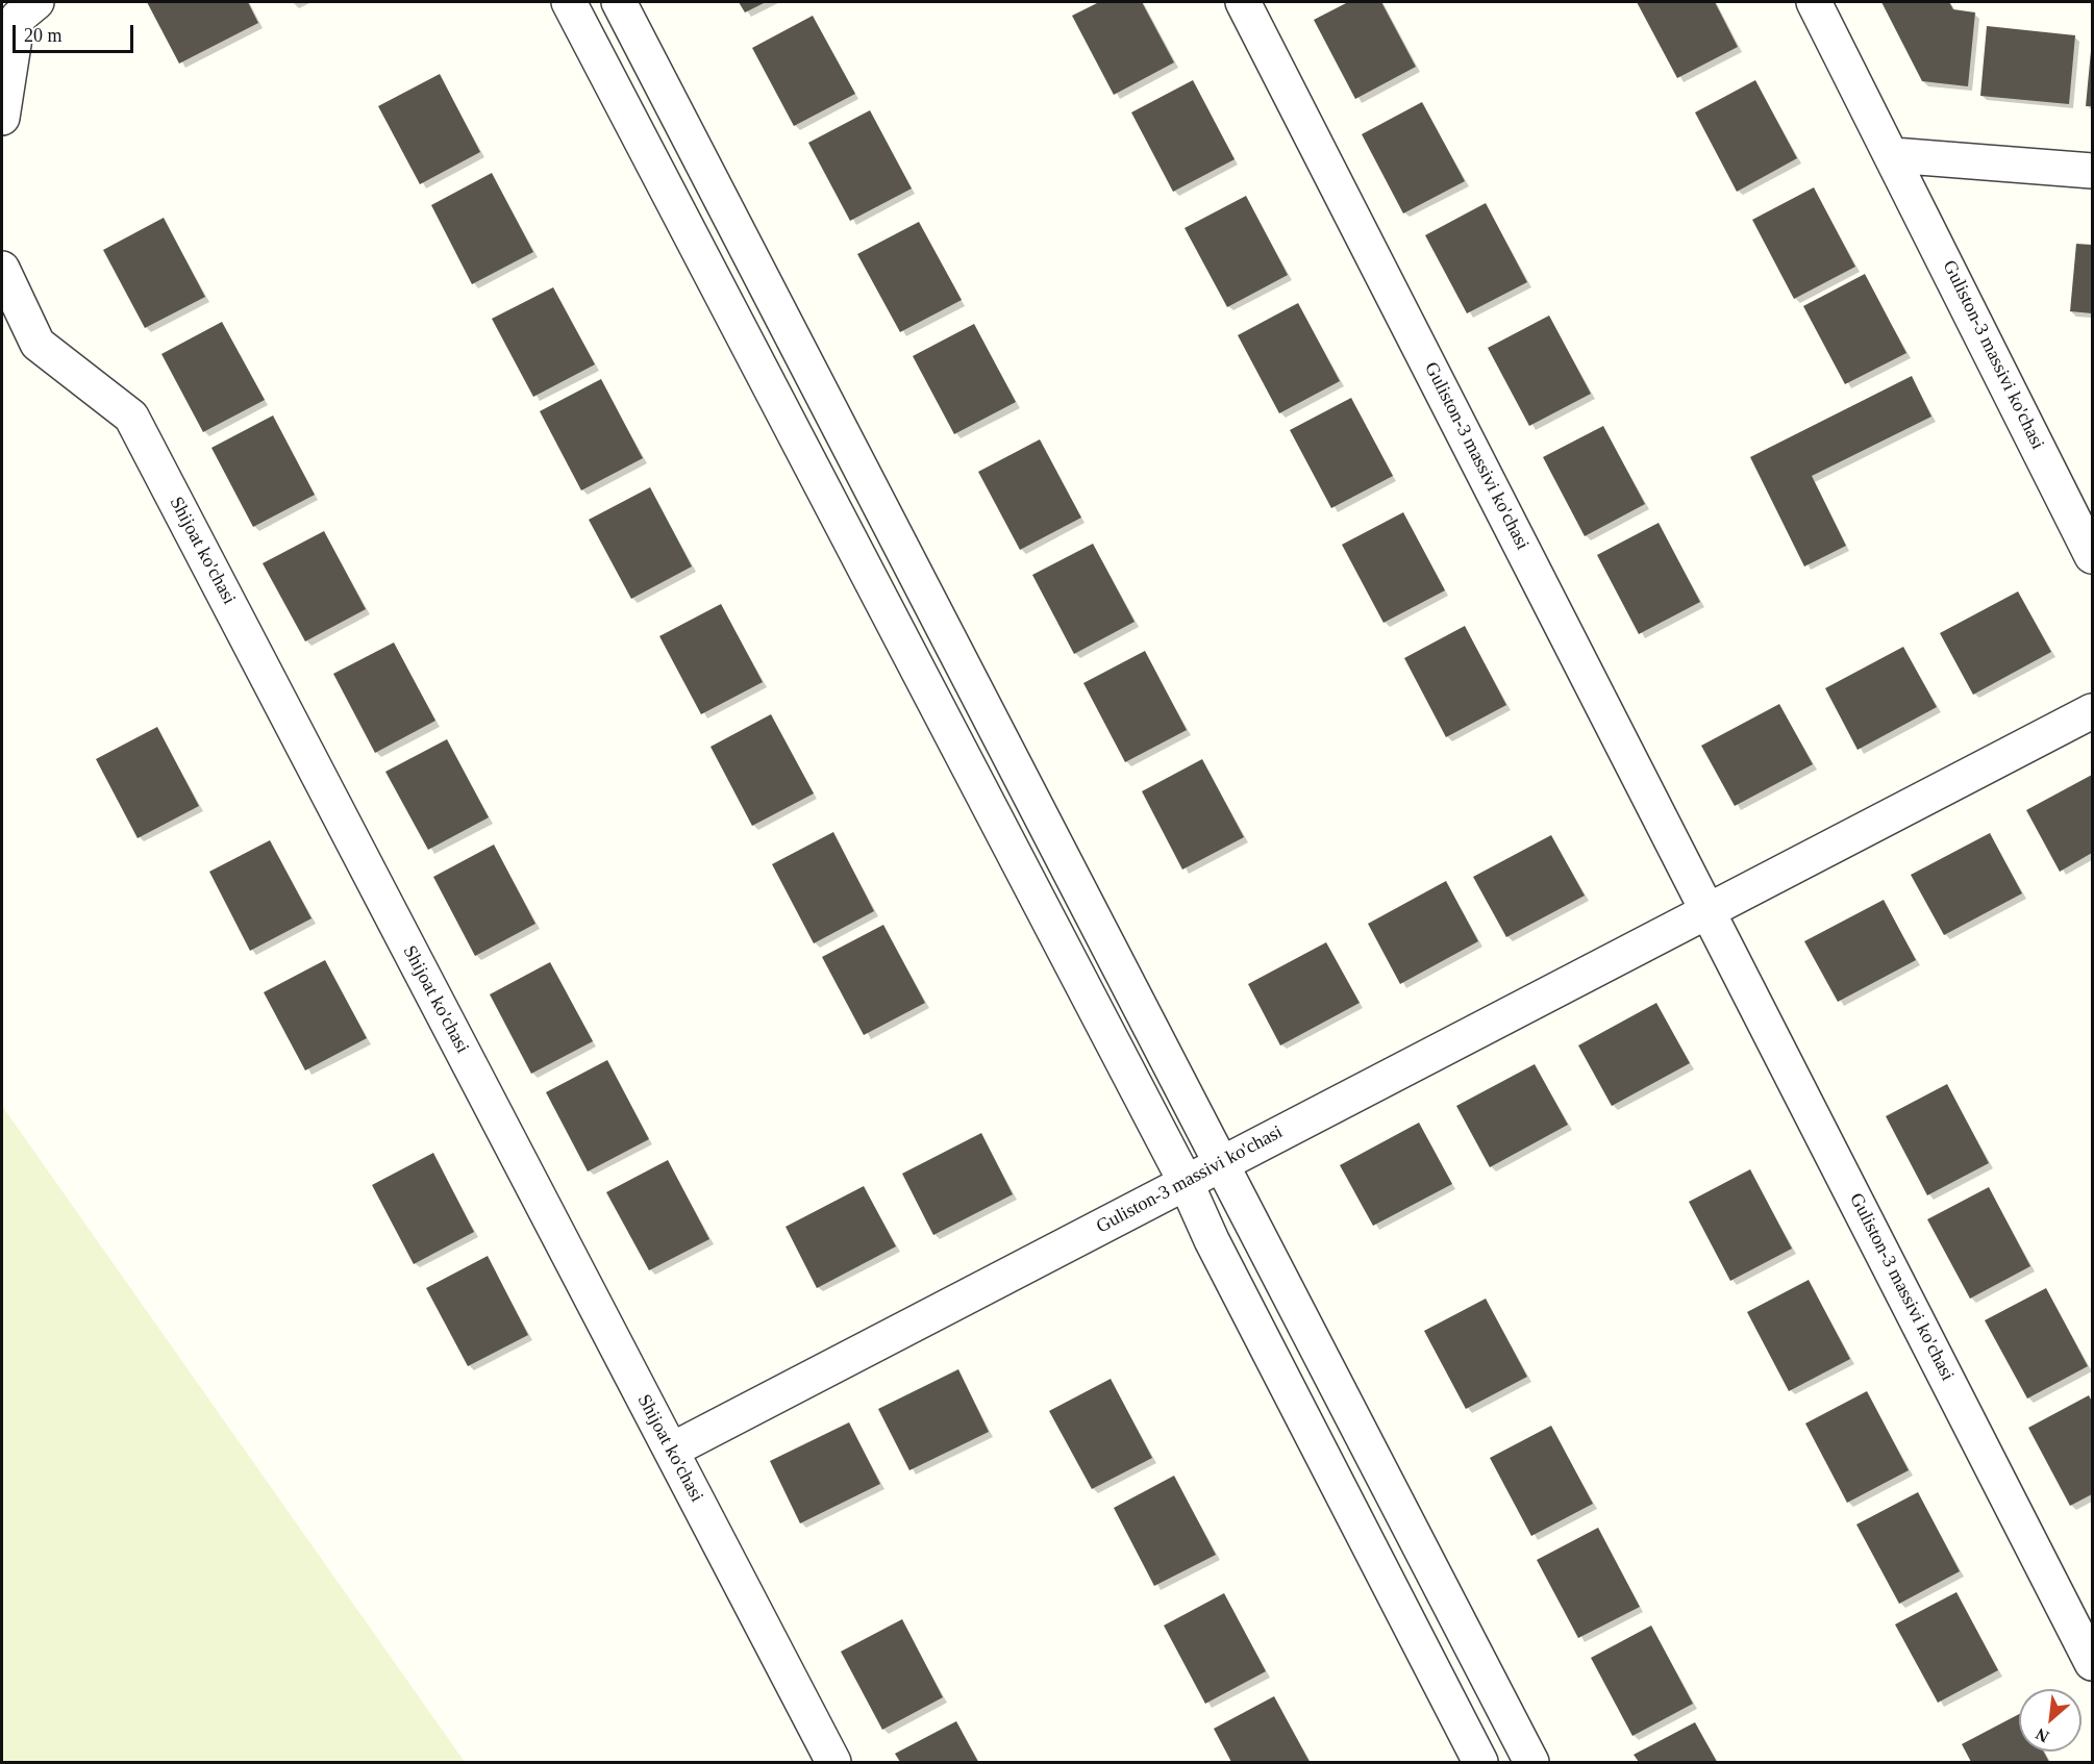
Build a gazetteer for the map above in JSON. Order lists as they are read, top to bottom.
{
  "streets": {
    "street": ["Guliston-3 massivi ko'chasi", "Shijoat ko'chasi"]
  },
  "crossings": [
    ["Guliston-3 massivi ko'chasi", "Shijoat ko'chasi"]
  ],
  "scale_bar": "20 m",
  "north": "bottom left"
}
